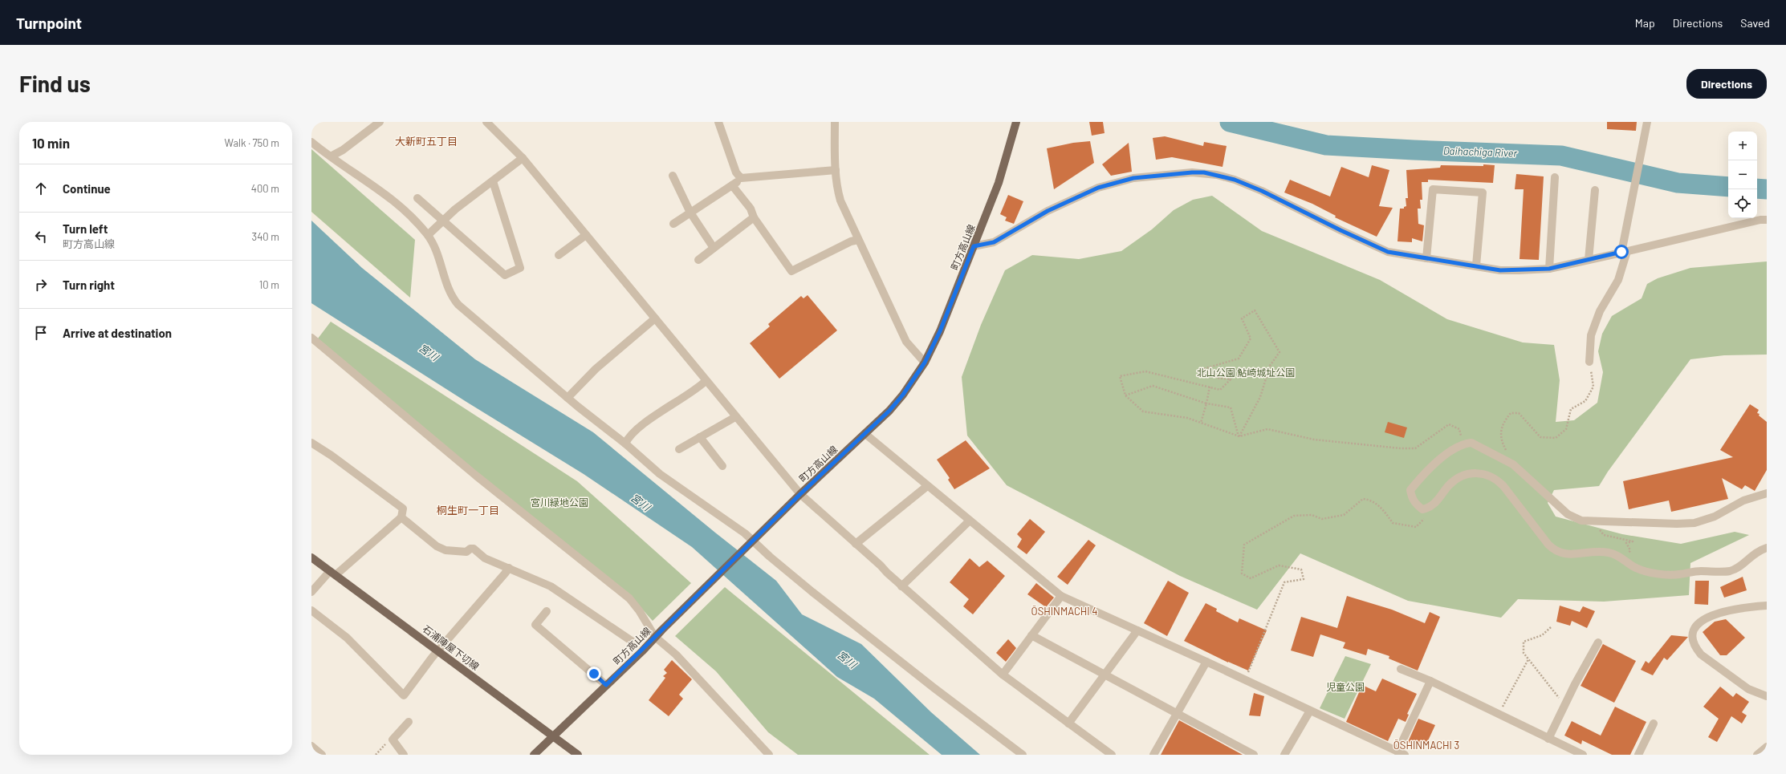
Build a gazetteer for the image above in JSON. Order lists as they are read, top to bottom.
{
  "streets": {
    "main road": ["町方高山線", "石浦陣屋下切線"]
  },
  "crossings": [
    ["町方高山線", "石浦陣屋下切線"]
  ],
  "districts": [
    "大新町五丁目",
    "桐生町一丁目",
    "ŌSHINMACHI 4",
    "ŌSHINMACHI 3"
  ],
  "water": ["Daihachiga River", "宮川"],
  "parks": ["北山公園 鮎崎城址公園", "宮川緑地公園", "児童公園"],
  "page": {
    "header": "Turnpoint",
    "nav": ["Map", "Directions", "Saved"],
    "buttons": "Directions",
    "title": "Find us",
    "heading": ["10 min", "Walk · 750 m"],
    "map_buttons": ["+", "−"],
    "list": [
      ["Continue", "400 m"],
      ["Turn left", "町方高山線", "340 m"],
      ["Turn right", "10 m"],
      "Arrive at destination"
    ]
  }
}
